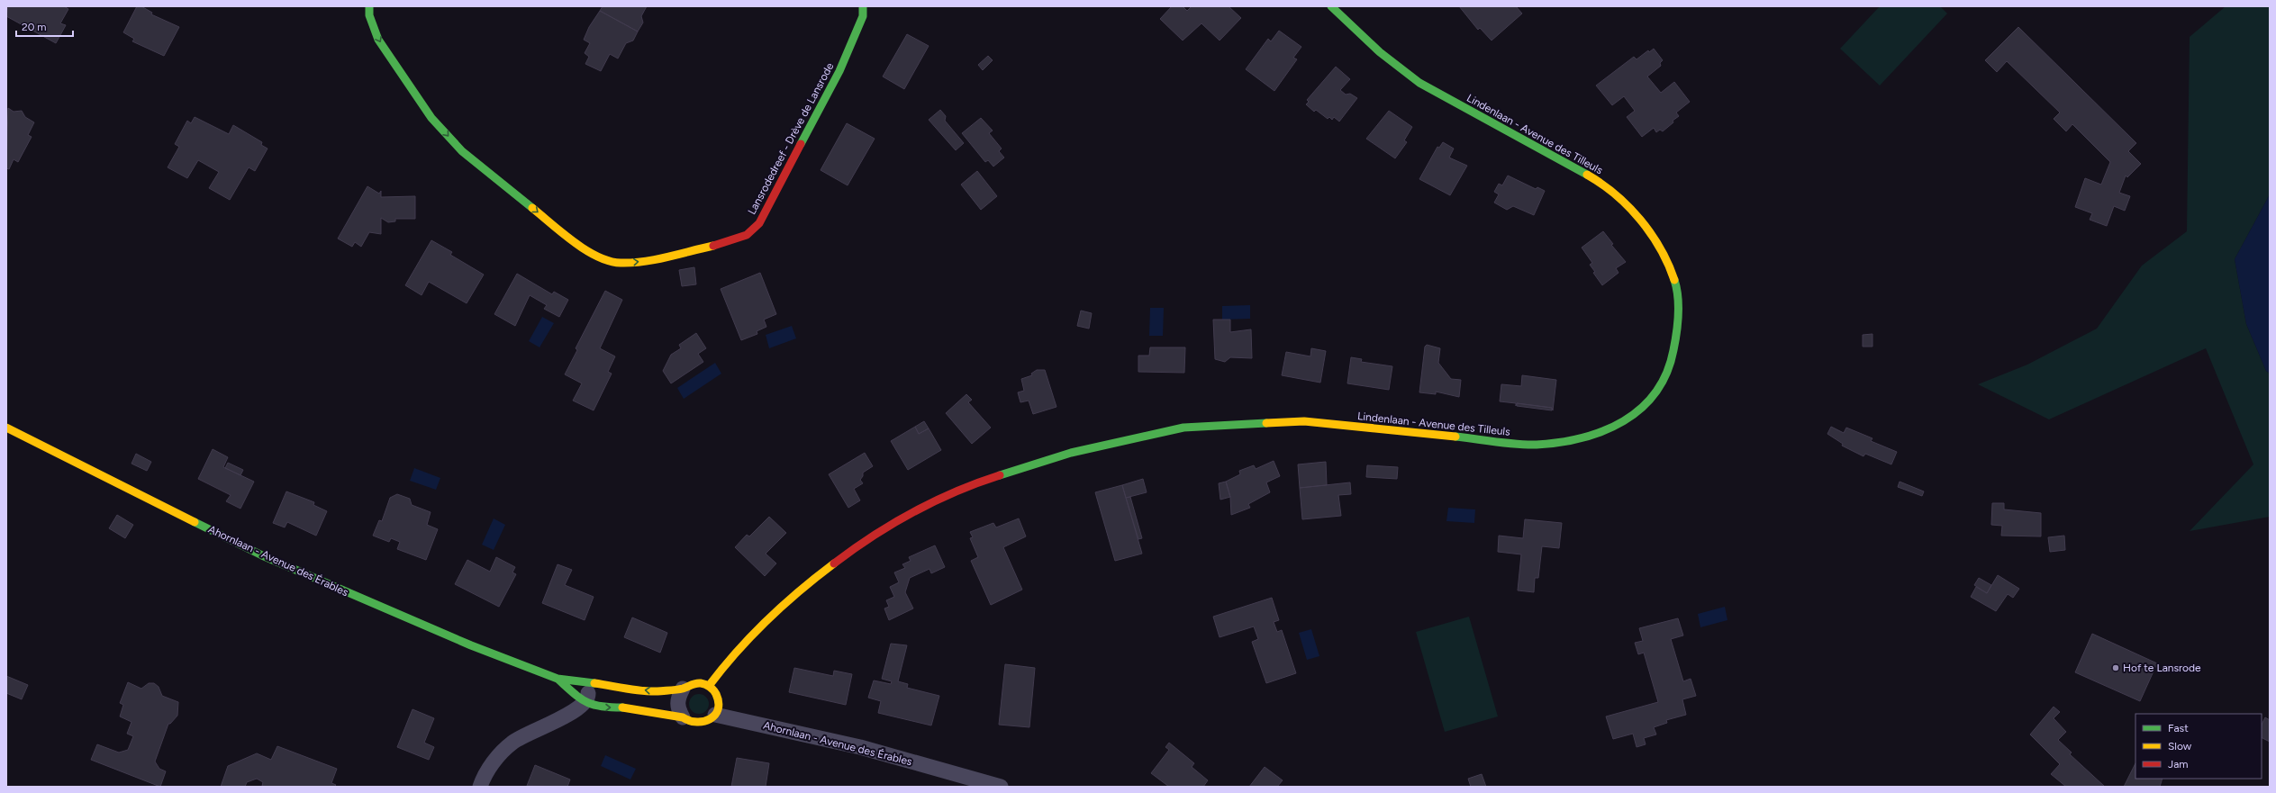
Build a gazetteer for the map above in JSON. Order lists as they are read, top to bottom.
{
  "streets": {
    "street": ["Lindenlaan - Avenue des Tilleuls", "Lansrodedreef - Drève de Lansrode", "Ahornlaan - Avenue des Érables"]
  },
  "crossings": [
    ["Lindenlaan - Avenue des Tilleuls", "Ahornlaan - Avenue des Érables"]
  ],
  "places": ["Hof te Lansrode"],
  "legend": ["Fast", "Slow", "Jam"],
  "scale_bar": "20 m"
}
